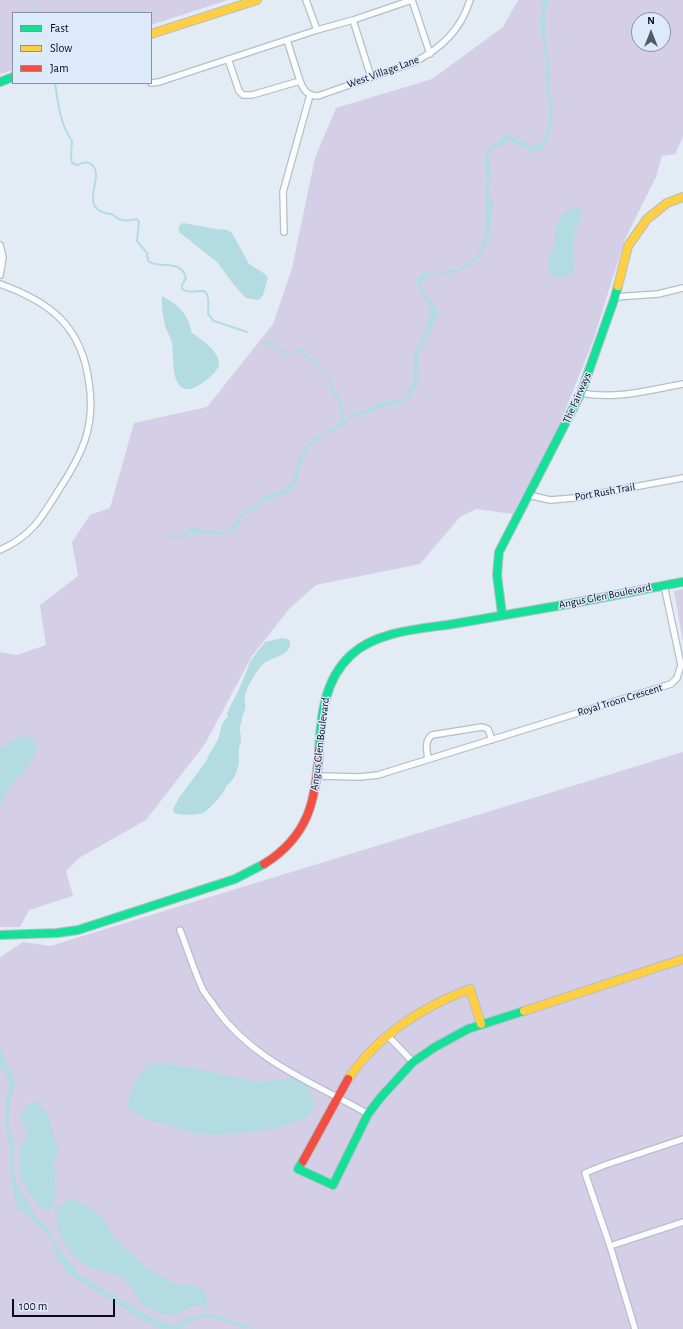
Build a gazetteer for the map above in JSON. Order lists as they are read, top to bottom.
{
  "streets": {
    "street": [
      "West Village Lane",
      "The Fairways",
      "Port Rush Trail",
      "Angus Glen Boulevard",
      "Royal Troon Crescent"
    ]
  },
  "crossings": [
    ["The Fairways", "Port Rush Trail"],
    ["The Fairways", "Angus Glen Boulevard"],
    ["Angus Glen Boulevard", "Royal Troon Crescent"]
  ],
  "legend": ["Fast", "Slow", "Jam"],
  "scale_bar": "100 m",
  "north": "top"
}
